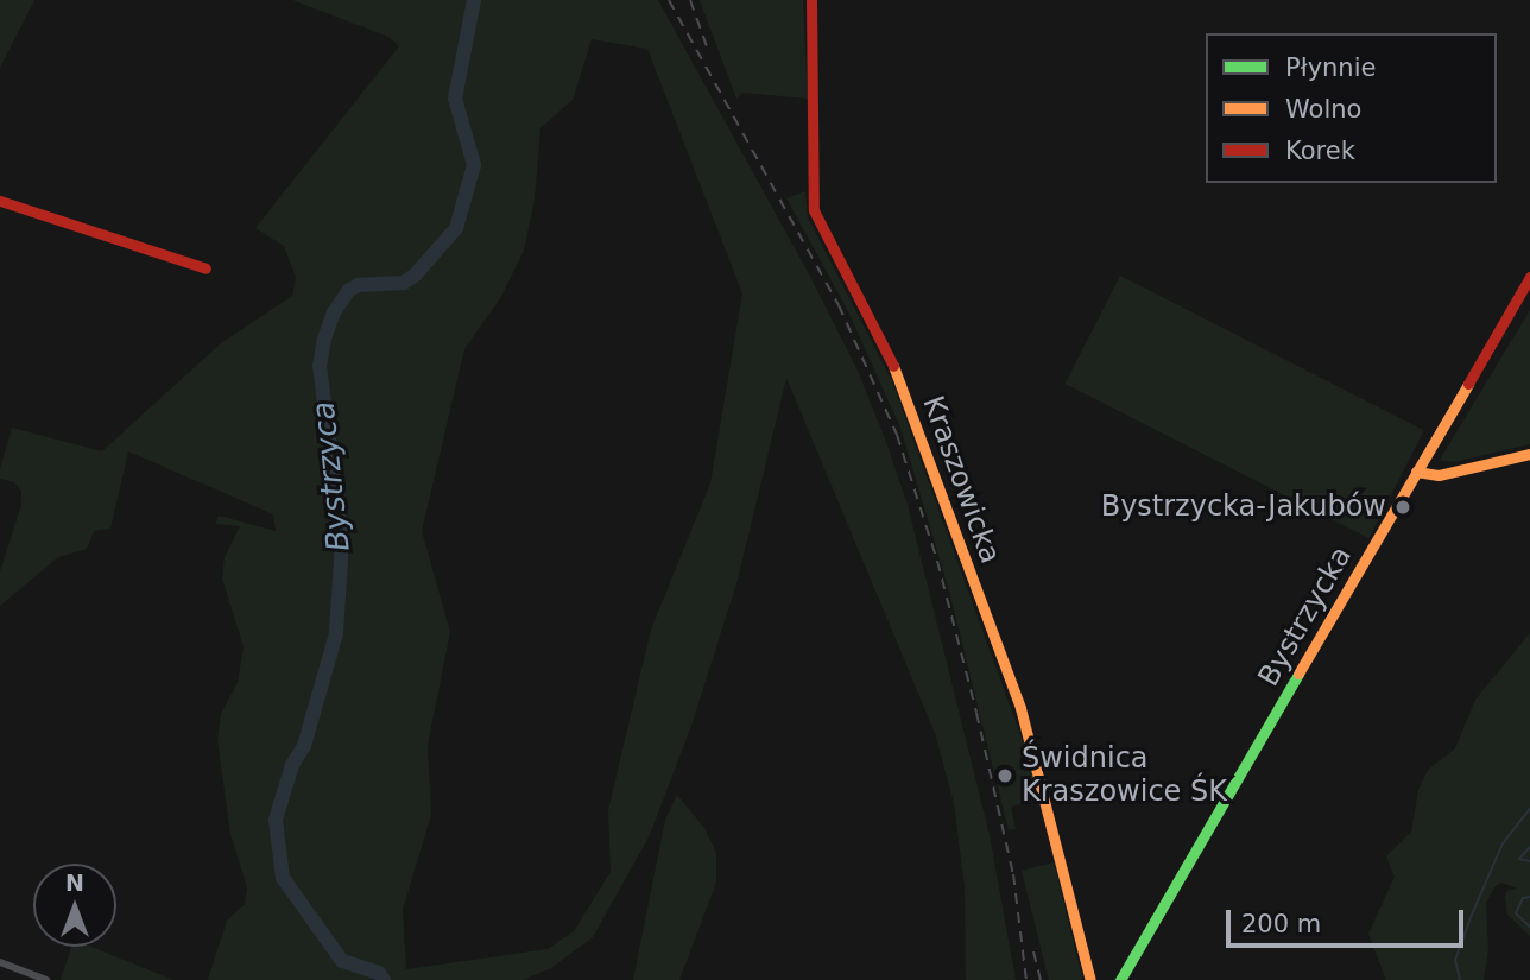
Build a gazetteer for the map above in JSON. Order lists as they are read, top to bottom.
{
  "streets": {
    "street": ["Kraszowicka", "Bystrzycka"]
  },
  "water": ["Bystrzyca"],
  "places": ["Bystrzycka-Jakubów", "Świdnica Kraszowice ŚK"],
  "legend": ["Płynnie", "Wolno", "Korek"],
  "scale_bar": "200 m",
  "north": "top"
}
